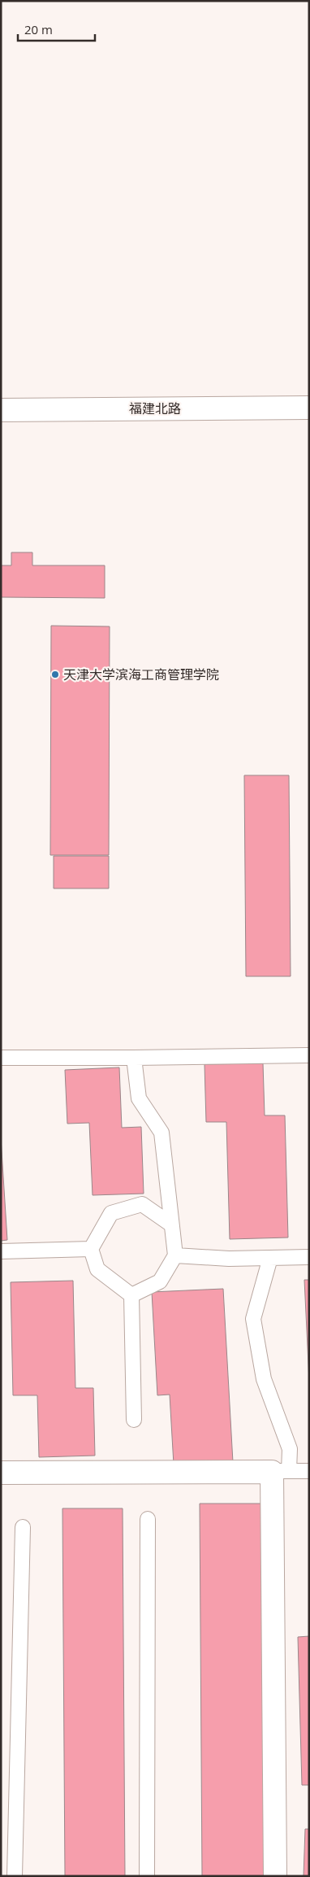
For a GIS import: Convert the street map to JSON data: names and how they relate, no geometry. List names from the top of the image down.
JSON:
{
  "streets": {
    "street": ["福建北路"]
  },
  "places": ["天津大学滨海工商管理学院"],
  "scale_bar": "20 m"
}
